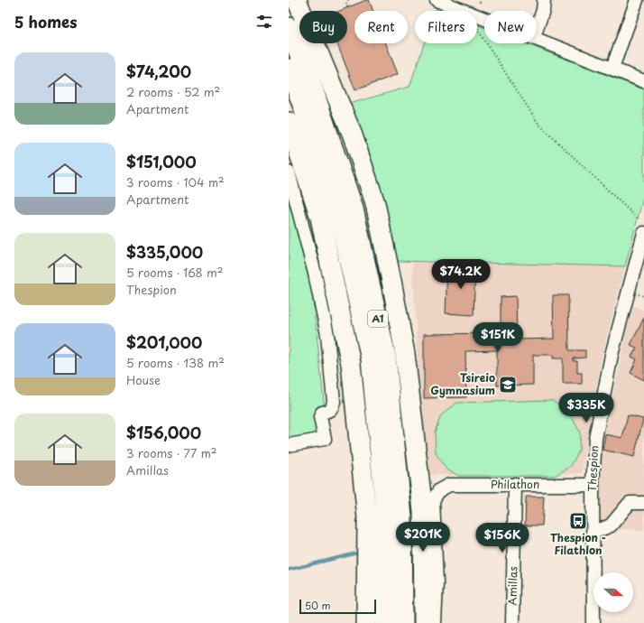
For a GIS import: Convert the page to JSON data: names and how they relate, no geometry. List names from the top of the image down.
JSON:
{
  "streets": {
    "highway": ["A1"],
    "street": ["Thespion", "Philathon", "Amillas"]
  },
  "crossings": [
    ["Thespion", "Philathon"],
    ["Philathon", "Amillas"]
  ],
  "places": {
    "school or university": ["Tsireio Gymnasium"],
    "bus stop": ["Thespion - Filathlon"]
  },
  "scale_bar": "50 m",
  "north": "right",
  "page": {
    "heading": "5 homes",
    "chip": [
      "Buy",
      "Rent",
      "Filters",
      "New"
    ],
    "list": [
      {
        "name": "$74,200",
        "note": "2 rooms · 52 m² · Apartment"
      },
      {
        "name": "$151,000",
        "note": "3 rooms · 104 m² · Apartment"
      },
      {
        "name": "$335,000",
        "note": "5 rooms · 168 m² · Thespion"
      },
      {
        "name": "$201,000",
        "note": "5 rooms · 138 m² · House"
      },
      {
        "name": "$156,000",
        "note": "3 rooms · 77 m² · Amillas"
      }
    ],
    "price": [
      "$74.2K",
      "$151K",
      "$335K",
      "$201K",
      "$156K"
    ],
    "scale": "50 m"
  }
}
